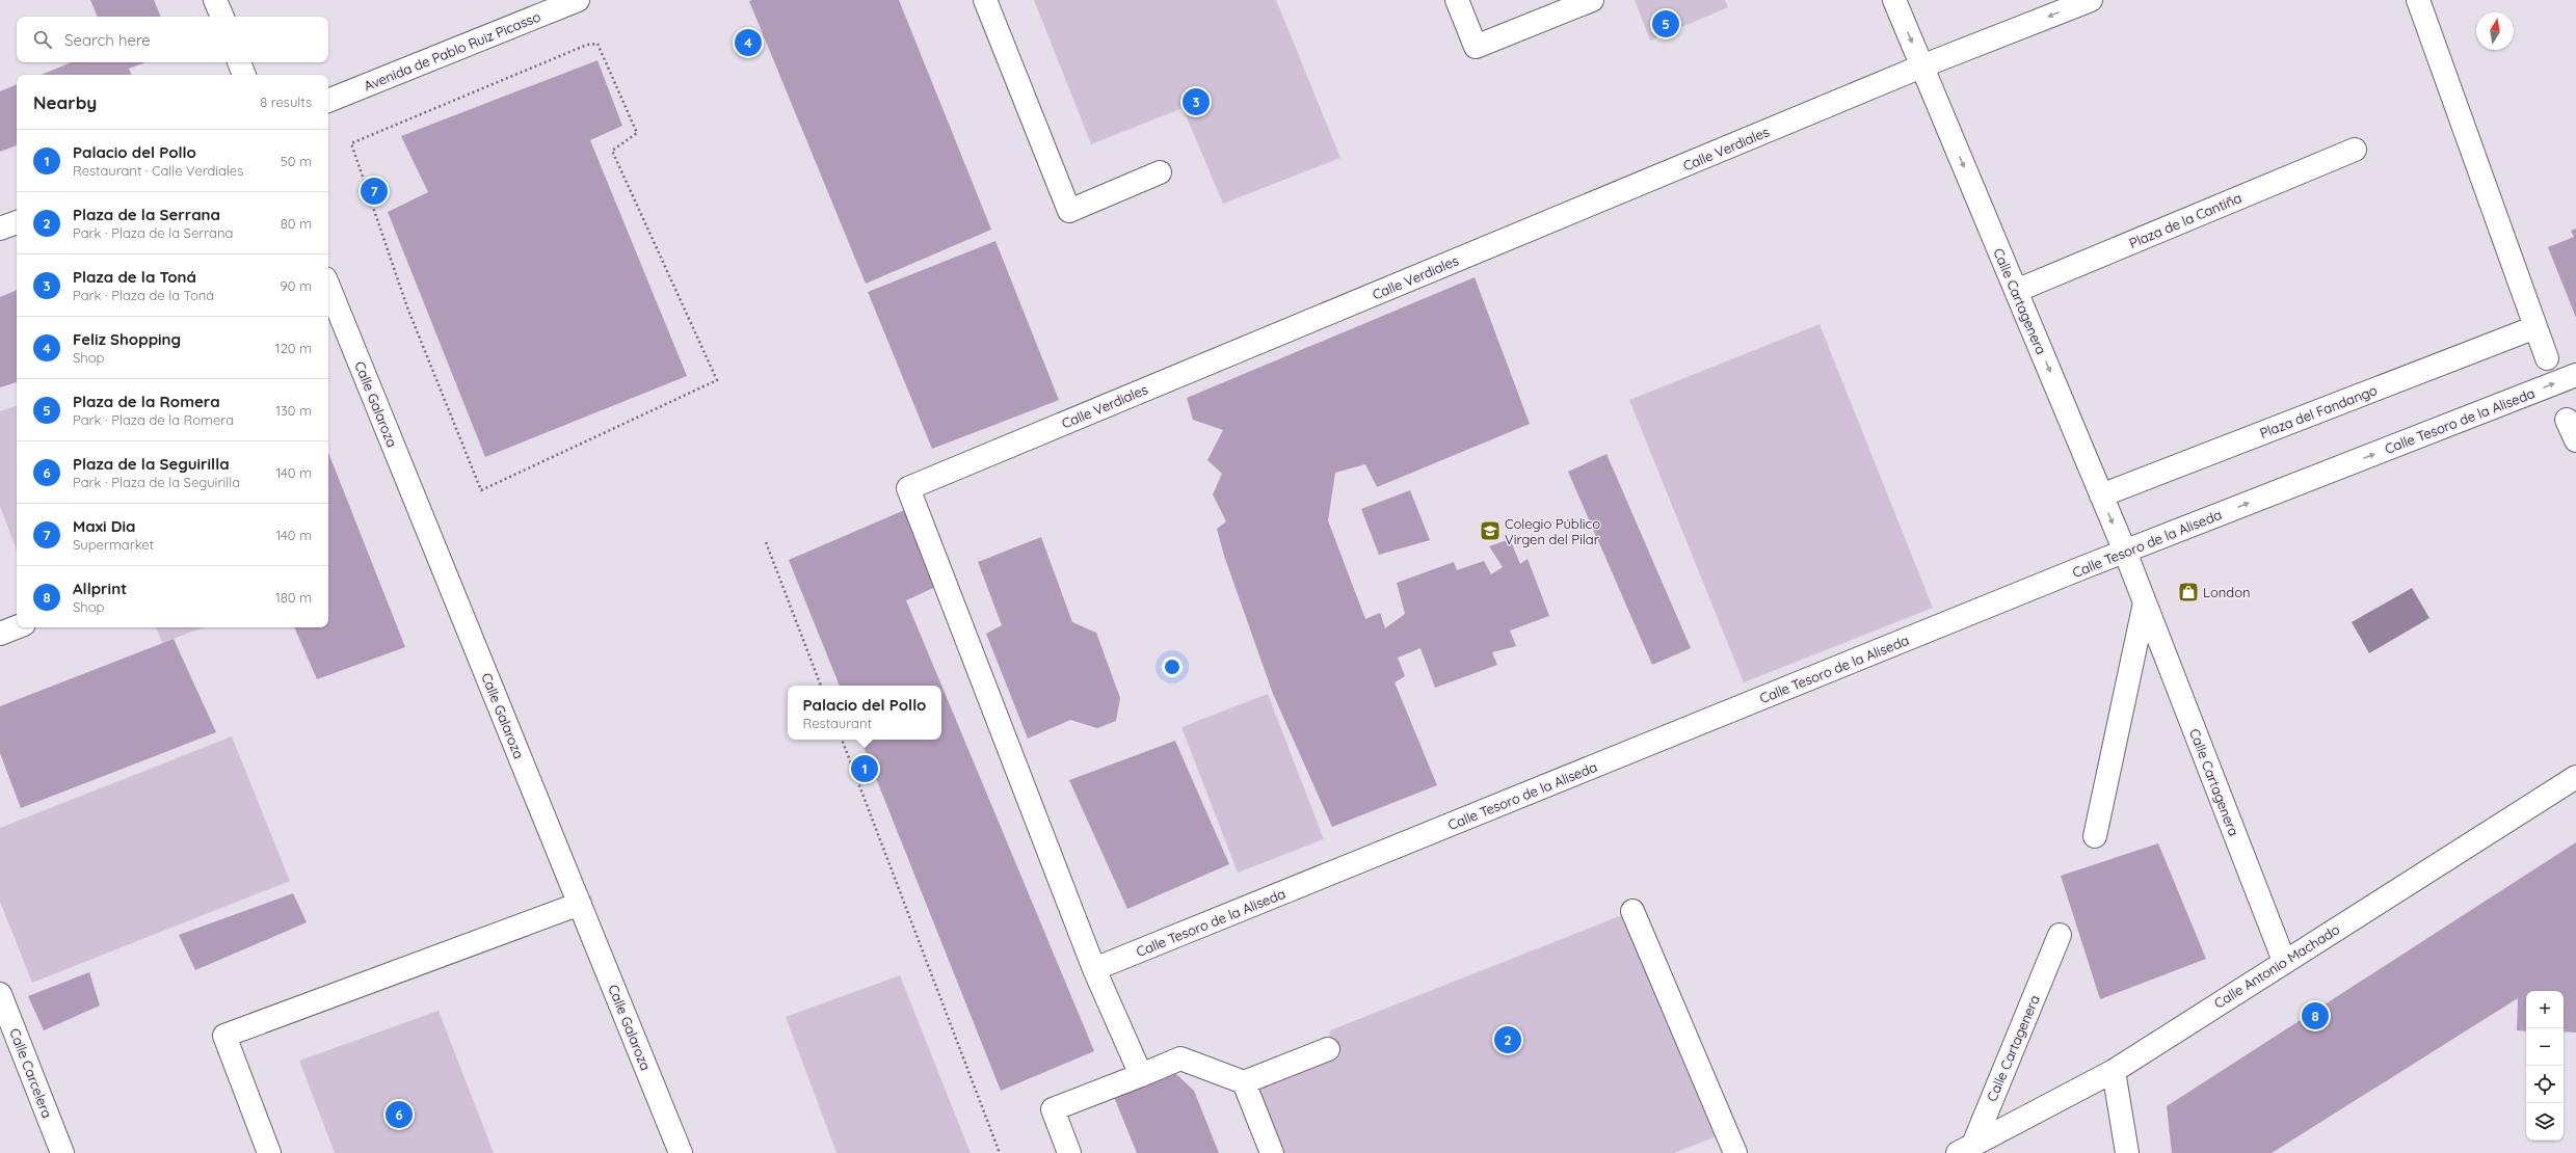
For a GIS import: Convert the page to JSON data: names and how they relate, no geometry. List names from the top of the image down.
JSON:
{
  "streets": {
    "street": [
      "Avenida de Pablo Ruiz Picasso",
      "Calle Verdiales",
      "Plaza de la Cantiña",
      "Calle Cartagenera",
      "Calle Galaroza",
      "Plaza del Fandango",
      "Calle Tesoro de la Aliseda",
      "Calle Antonio Machado",
      "Calle Carcelera"
    ]
  },
  "crossings": [
    ["Calle Verdiales", "Calle Cartagenera"],
    ["Calle Verdiales", "Calle Tesoro de la Aliseda"],
    ["Plaza de la Cantiña", "Calle Cartagenera"],
    ["Calle Cartagenera", "Plaza del Fandango"],
    ["Calle Cartagenera", "Calle Tesoro de la Aliseda"],
    ["Calle Cartagenera", "Calle Antonio Machado"]
  ],
  "one_way": ["Calle Cartagenera"],
  "places": {
    "school or university": ["Colegio Público Virgen del Pilar"],
    "shop": ["London"]
  },
  "north": "top",
  "page": {
    "pins": [
      "5",
      "4",
      "3",
      "7",
      "1",
      "8",
      "2",
      "6"
    ],
    "search": "Search here",
    "heading": ["Nearby", "8 results"],
    "list": [
      {
        "mark": "1",
        "name": "Palacio del Pollo",
        "note": "Restaurant · Calle Verdiales",
        "value": "50 m"
      },
      {
        "mark": "2",
        "name": "Plaza de la Serrana",
        "note": "Park · Plaza de la Serrana",
        "value": "80 m"
      },
      {
        "mark": "3",
        "name": "Plaza de la Toná",
        "note": "Park · Plaza de la Toná",
        "value": "90 m"
      },
      {
        "mark": "4",
        "name": "Feliz Shopping",
        "note": "Shop",
        "value": "120 m"
      },
      {
        "mark": "5",
        "name": "Plaza de la Romera",
        "note": "Park · Plaza de la Romera",
        "value": "130 m"
      },
      {
        "mark": "6",
        "name": "Plaza de la Seguirilla",
        "note": "Park · Plaza de la Seguirilla",
        "value": "140 m"
      },
      {
        "mark": "7",
        "name": "Maxi Dia",
        "note": "Supermarket",
        "value": "140 m"
      },
      {
        "mark": "8",
        "name": "Allprint",
        "note": "Shop",
        "value": "180 m"
      }
    ],
    "popup": ["Palacio del Pollo", "Restaurant"],
    "map_buttons": ["+", "−"]
  }
}
